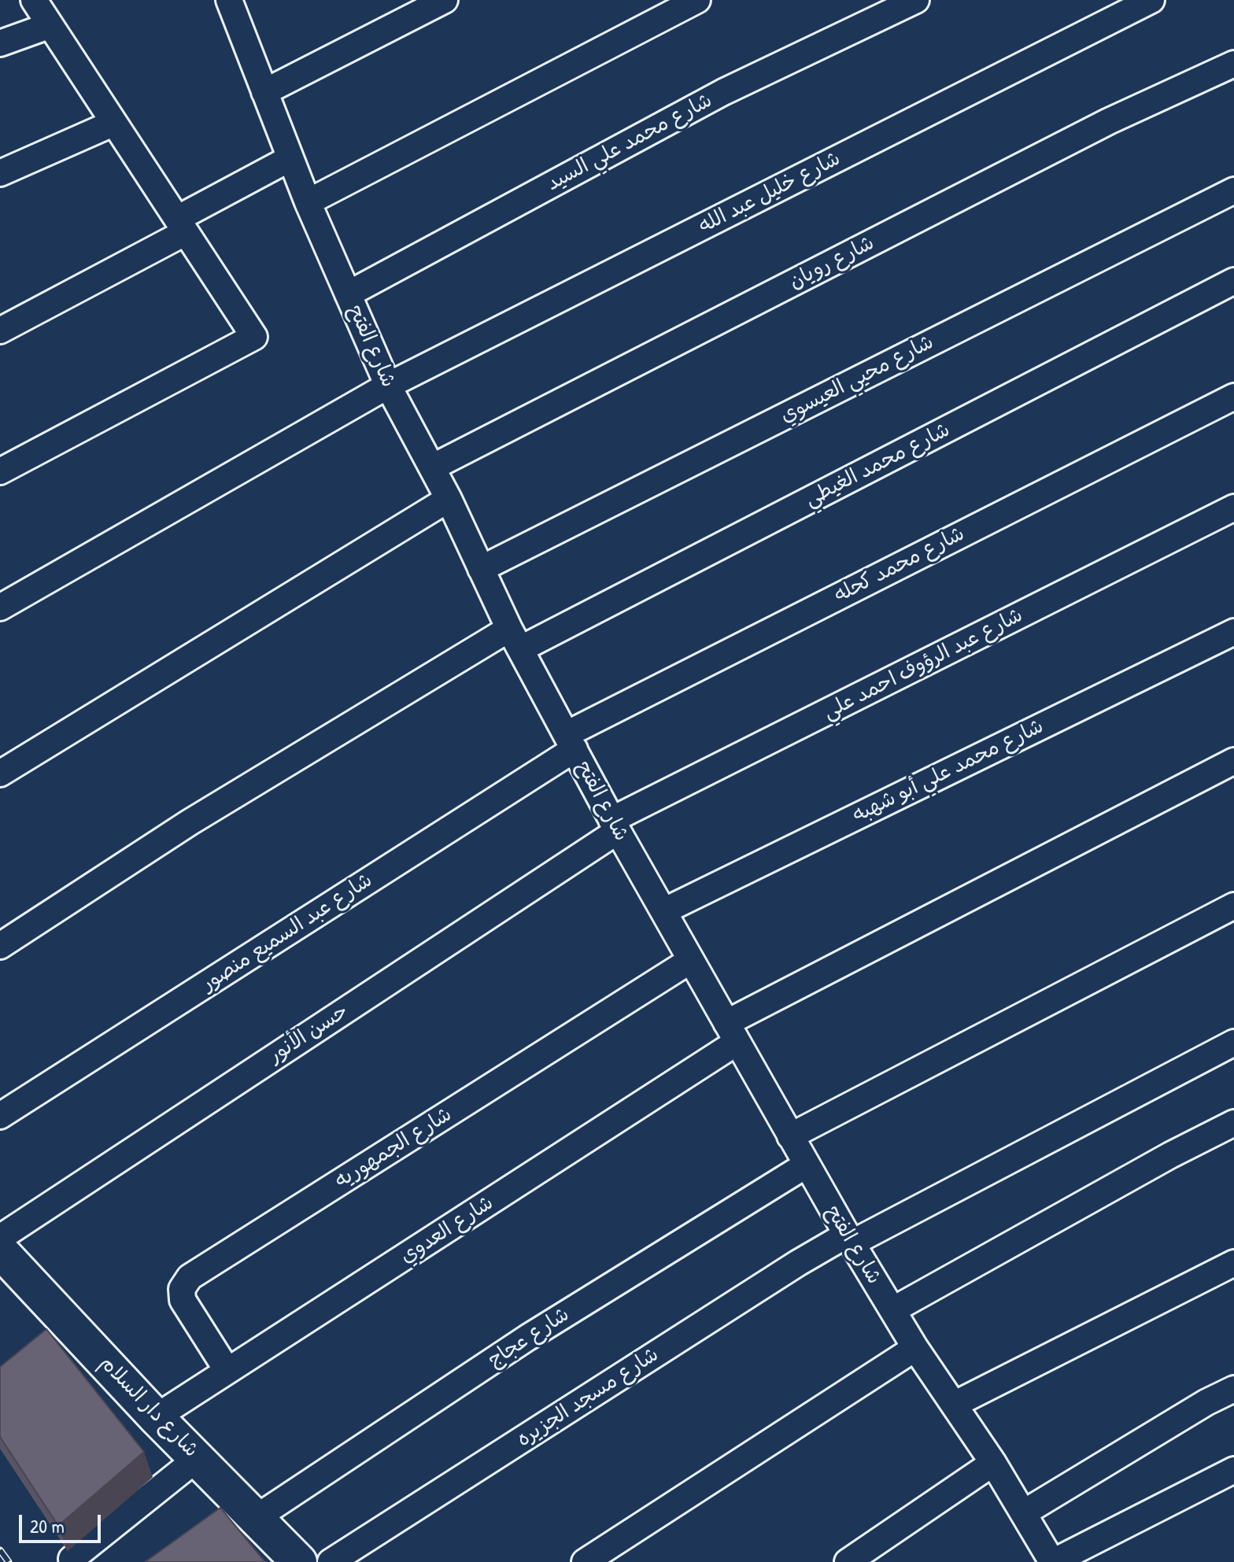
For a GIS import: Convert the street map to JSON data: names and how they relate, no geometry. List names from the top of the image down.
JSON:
{
  "streets": {
    "main road": ["شارع دار السلام"],
    "street": [
      "شارع محمد علي السيد",
      "شارع خليل عبد الله",
      "شارع رويان",
      "شارع الفتح",
      "شارع محيي العيسوي",
      "شارع محمد الغيطي",
      "شارع محمد كحله",
      "شارع عبد الرؤوف احمد علي",
      "شارع محمد علي أبو شهبه",
      "شارع عبد السميع منصور",
      "حسن الأنور",
      "شارع الجمهوريه",
      "شارع العدوي",
      "شارع عجاج",
      "شارع مسجد الجزيره"
    ]
  },
  "crossings": [
    ["شارع محمد علي السيد", "شارع الفتح"],
    ["شارع خليل عبد الله", "شارع الفتح"],
    ["شارع رويان", "شارع الفتح"],
    ["شارع الفتح", "شارع محيي العيسوي"],
    ["شارع الفتح", "شارع محمد الغيطي"],
    ["شارع الفتح", "شارع محمد كحله"],
    ["شارع الفتح", "شارع عبد الرؤوف احمد علي"],
    ["شارع الفتح", "شارع محمد علي أبو شهبه"],
    ["شارع الفتح", "شارع عبد السميع منصور"],
    ["شارع الفتح", "حسن الأنور"],
    ["شارع الفتح", "شارع الجمهوريه"],
    ["شارع الفتح", "شارع العدوي"],
    ["شارع الفتح", "شارع عجاج"],
    ["شارع الفتح", "شارع مسجد الجزيره"],
    ["شارع محمد كحله", "شارع عبد السميع منصور"],
    ["شارع عبد الرؤوف احمد علي", "حسن الأنور"],
    ["شارع الجمهوريه", "شارع العدوي"],
    ["شارع العدوي", "شارع دار السلام"],
    ["شارع عجاج", "شارع دار السلام"]
  ],
  "scale_bar": "20 m"
}
